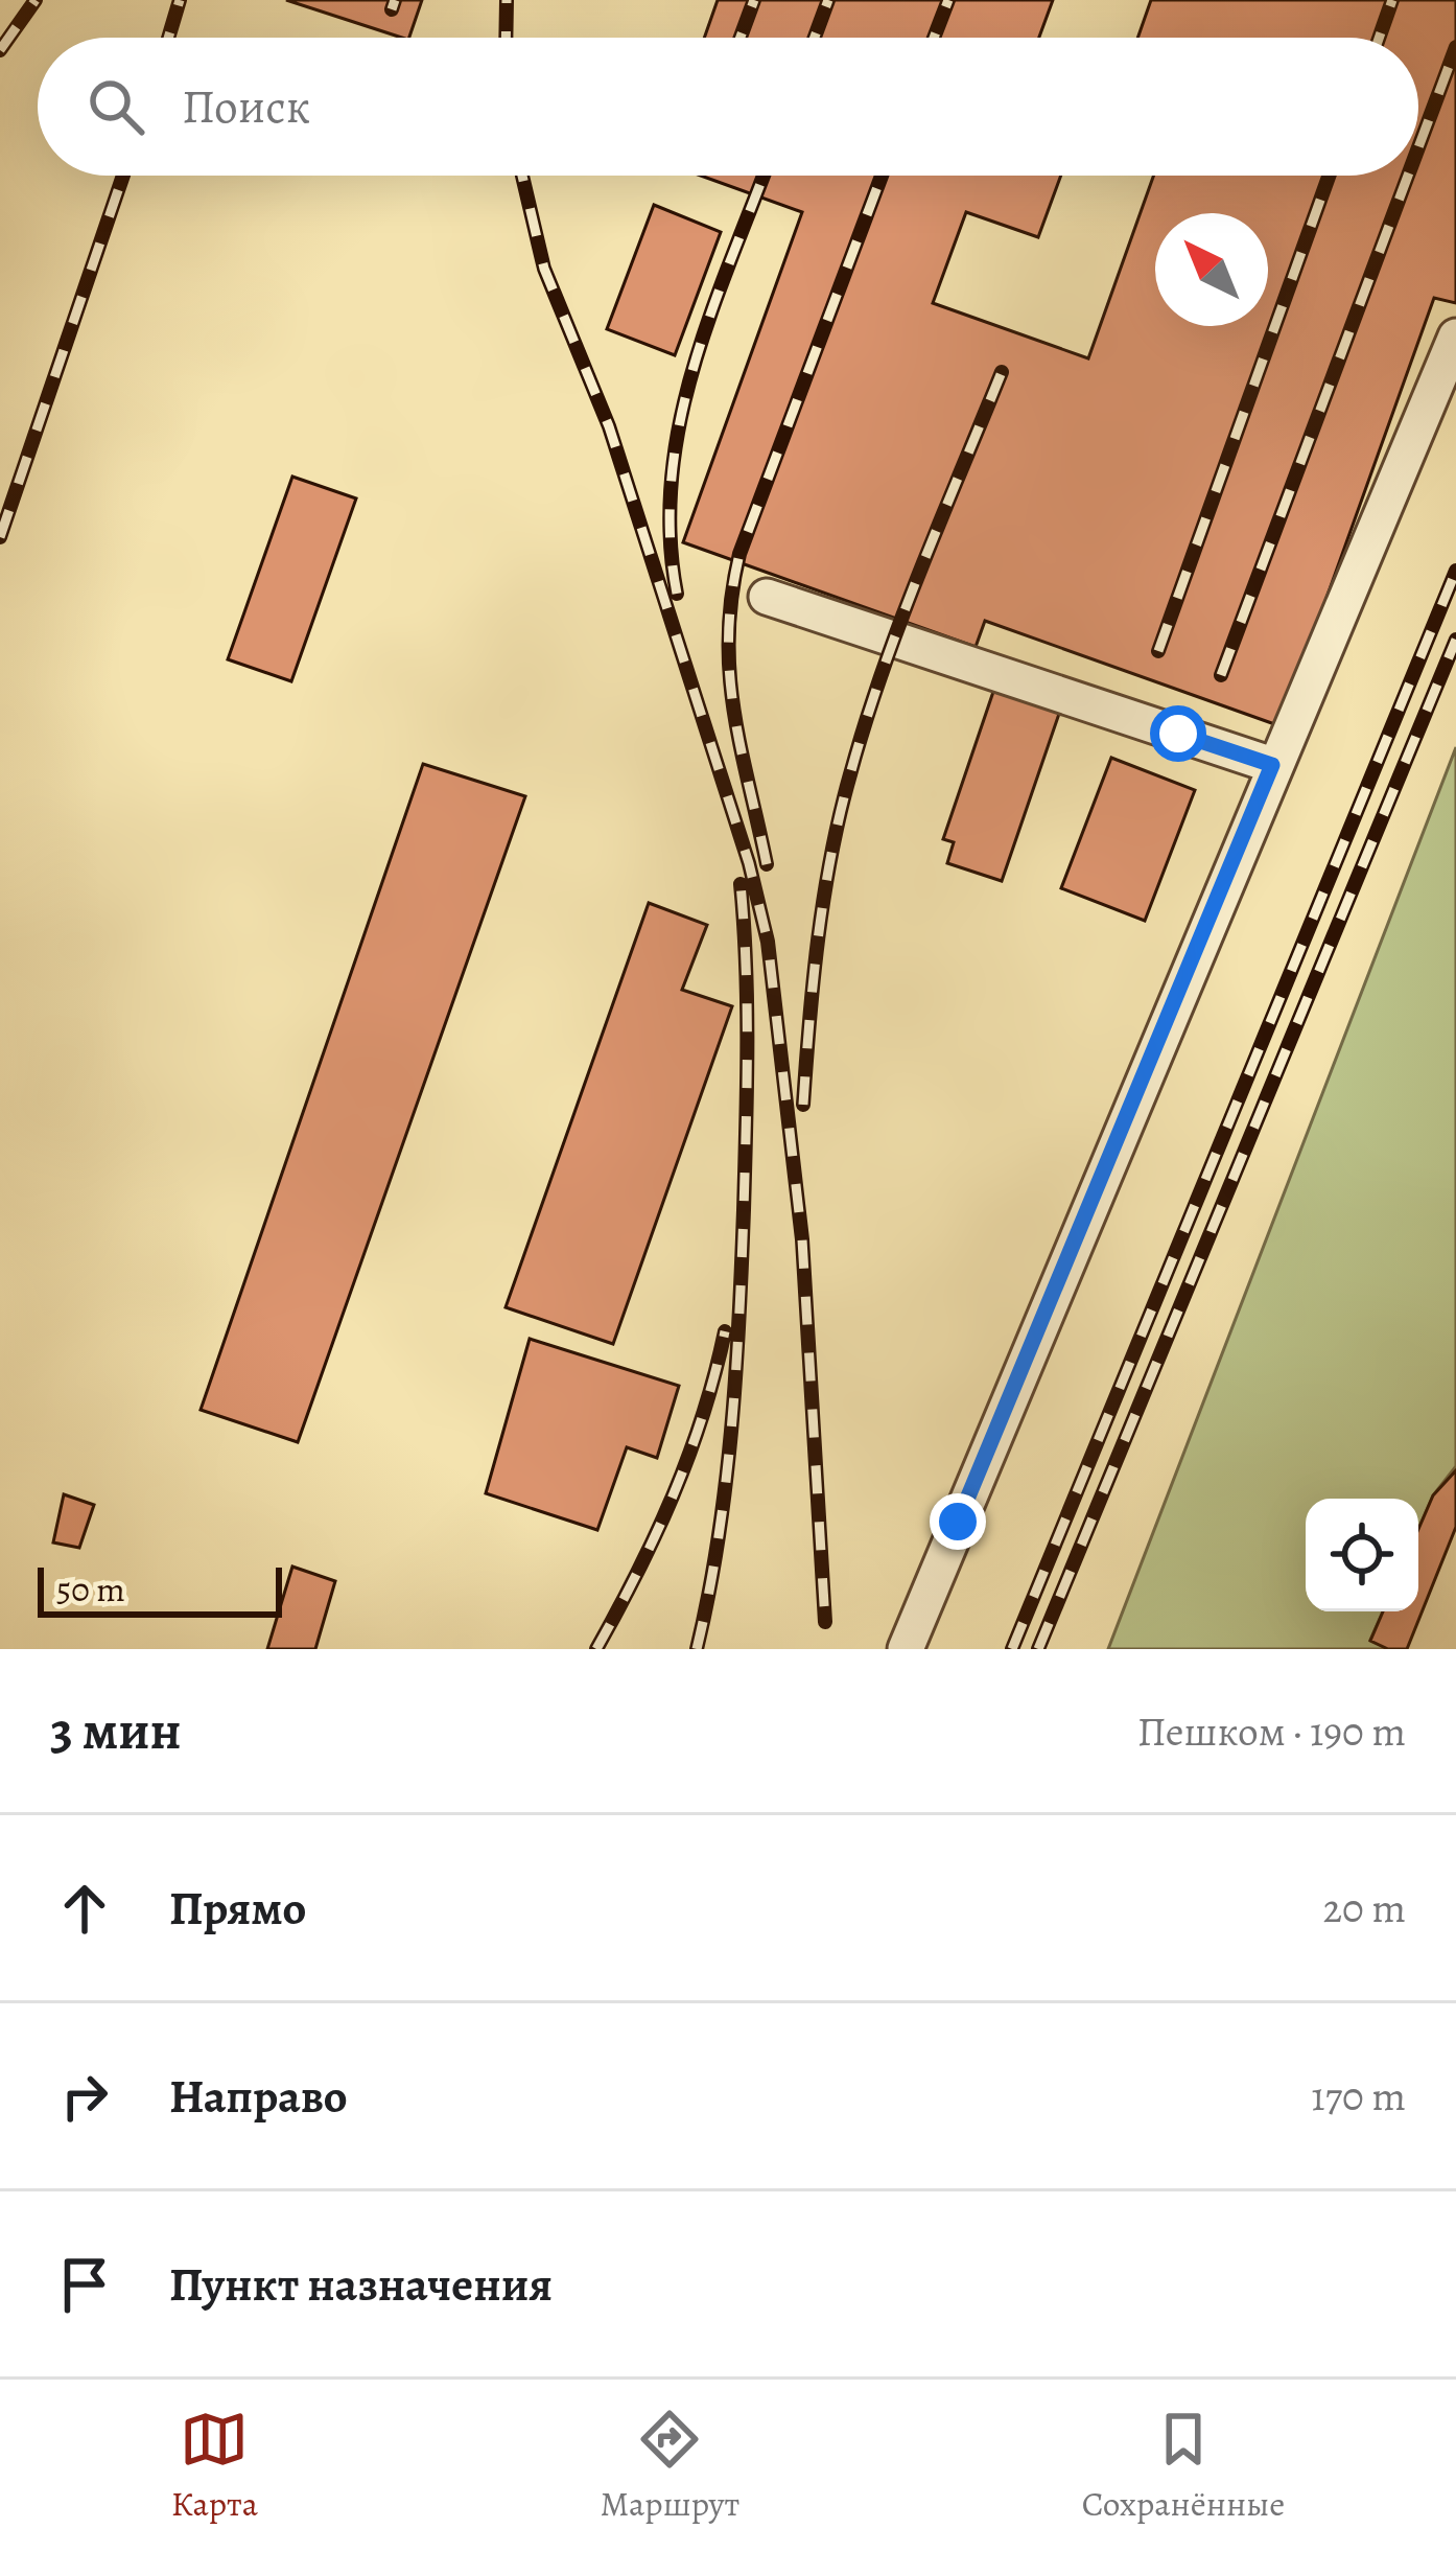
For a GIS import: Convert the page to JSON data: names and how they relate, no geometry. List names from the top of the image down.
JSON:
{
  "scale_bar": "50 m",
  "north": "top left",
  "page": {
    "search": "Поиск",
    "scale": "50 m",
    "heading": ["3 мин", "Пешком · 190 m"],
    "list": [
      ["Прямо", "20 m"],
      ["Направо", "170 m"],
      "Пункт назначения"
    ],
    "nav": ["Карта", "Маршрут", "Сохранённые"]
  }
}
